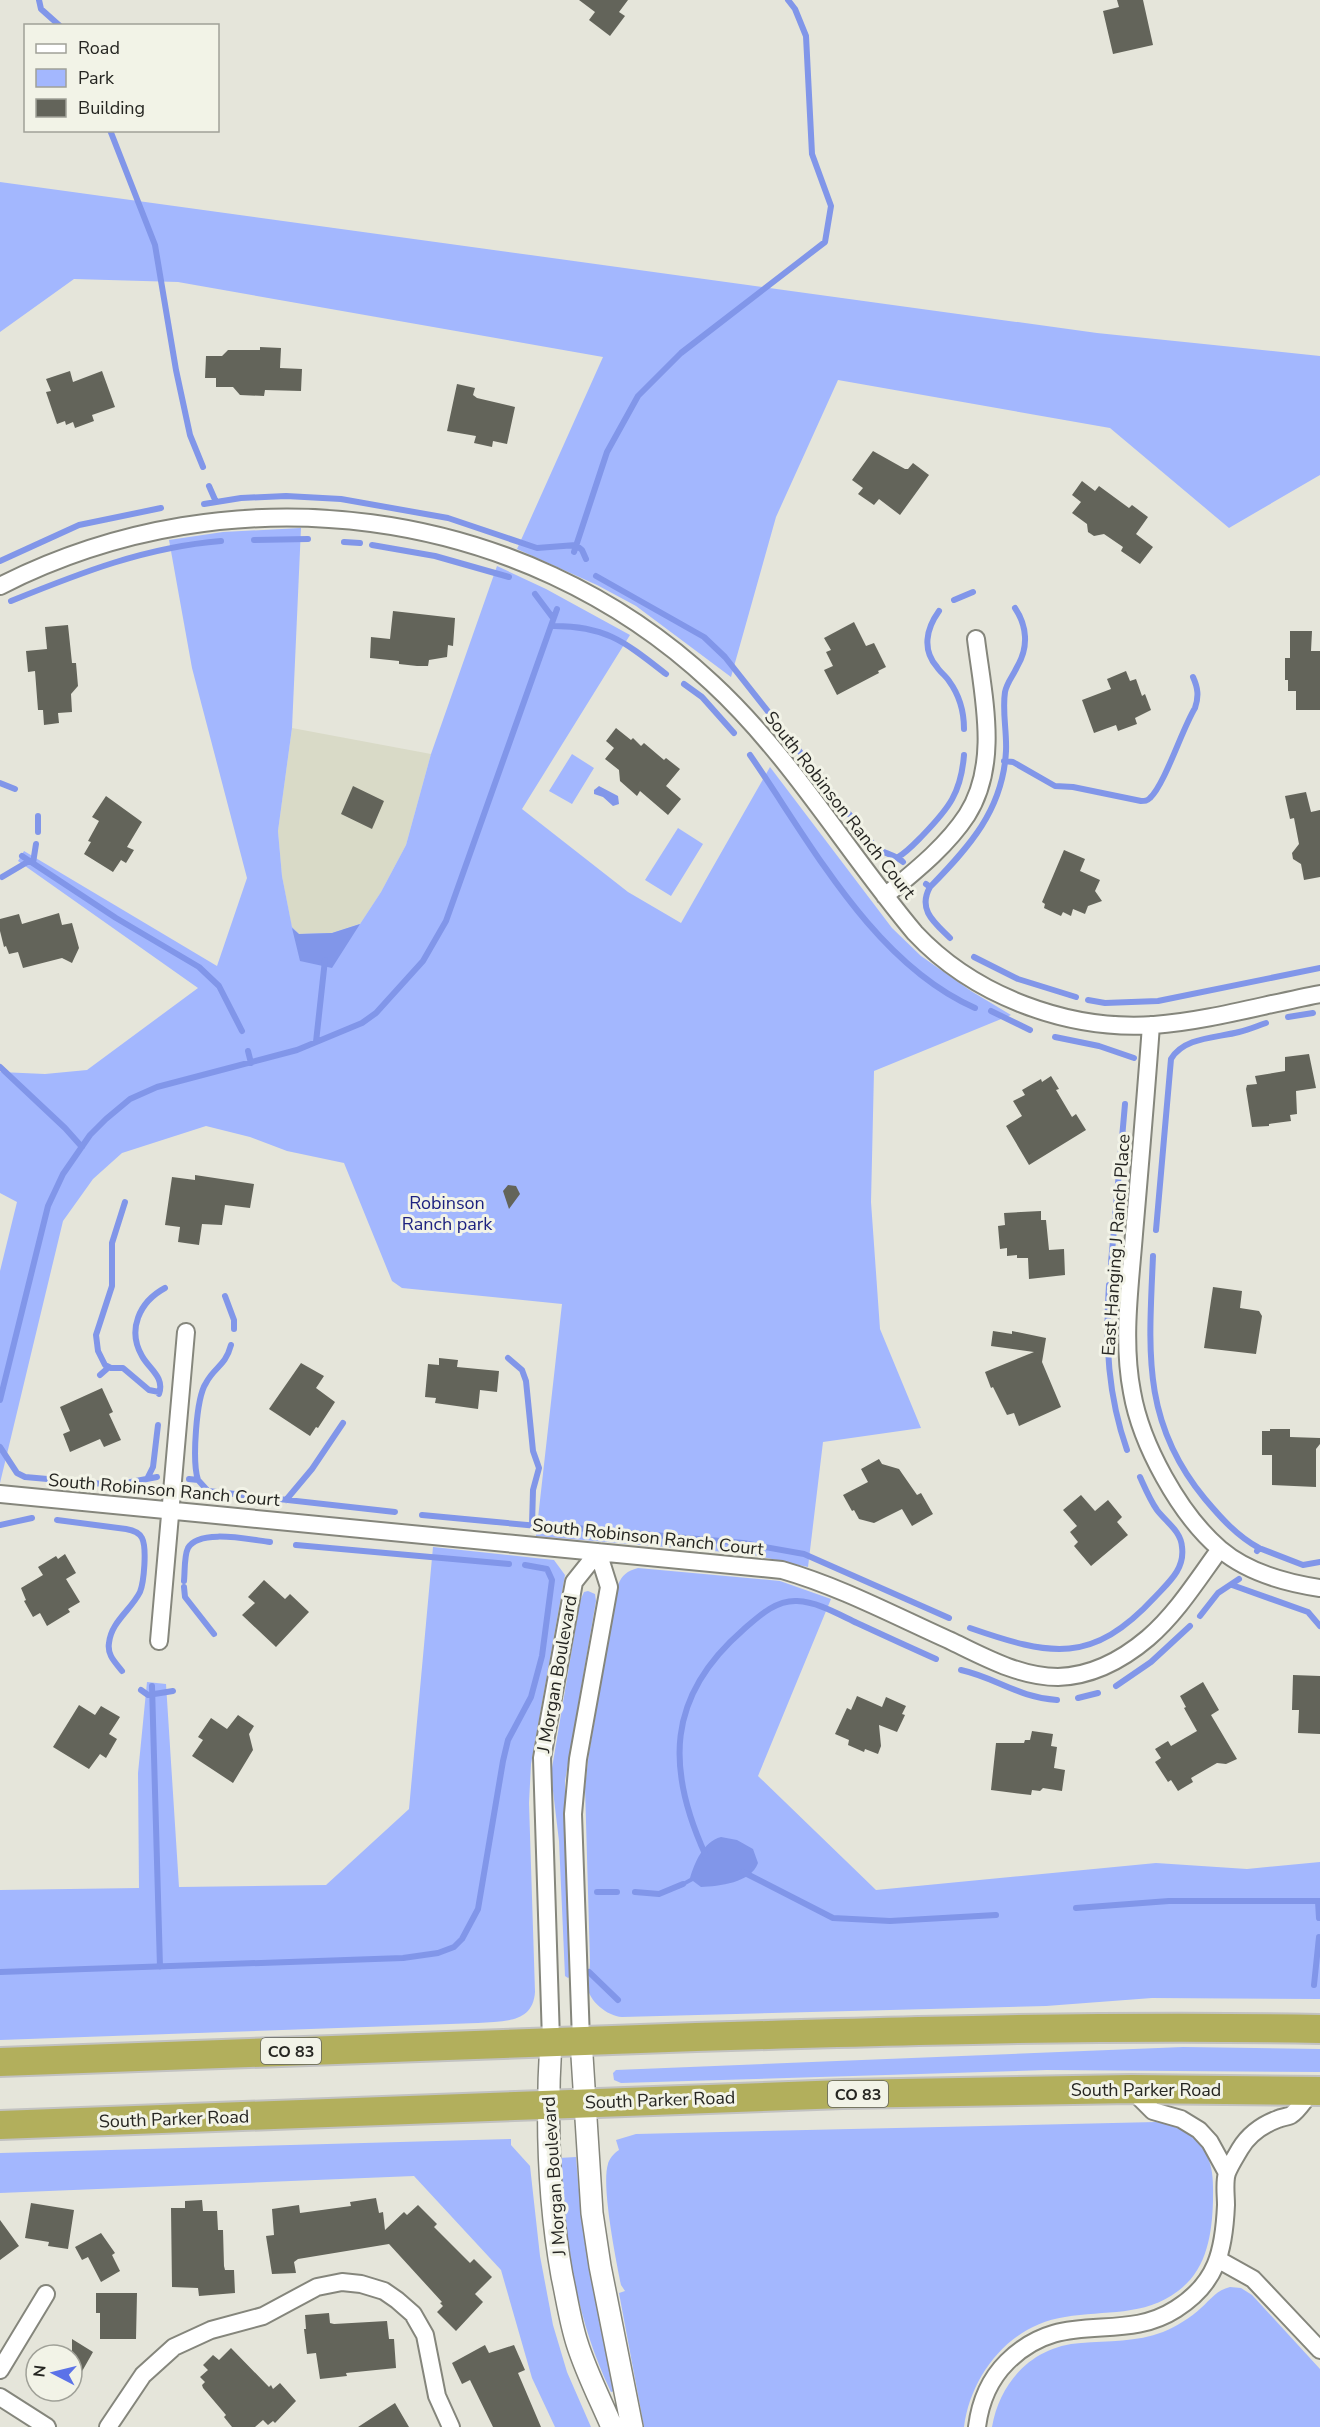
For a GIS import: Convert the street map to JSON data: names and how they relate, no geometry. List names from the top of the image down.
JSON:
{
  "streets": {
    "highway": ["CO 83", "South Parker Road"],
    "street": ["South Robinson Ranch Court", "East Hanging J Ranch Place", "J Morgan Boulevard"]
  },
  "crossings": [
    ["South Robinson Ranch Court", "East Hanging J Ranch Place"],
    ["South Robinson Ranch Court", "J Morgan Boulevard"],
    ["J Morgan Boulevard", "CO 83"],
    ["J Morgan Boulevard", "South Parker Road"]
  ],
  "parks": ["Robinson Ranch park"],
  "legend": ["Road", "Park", "Building"],
  "north": "left"
}
